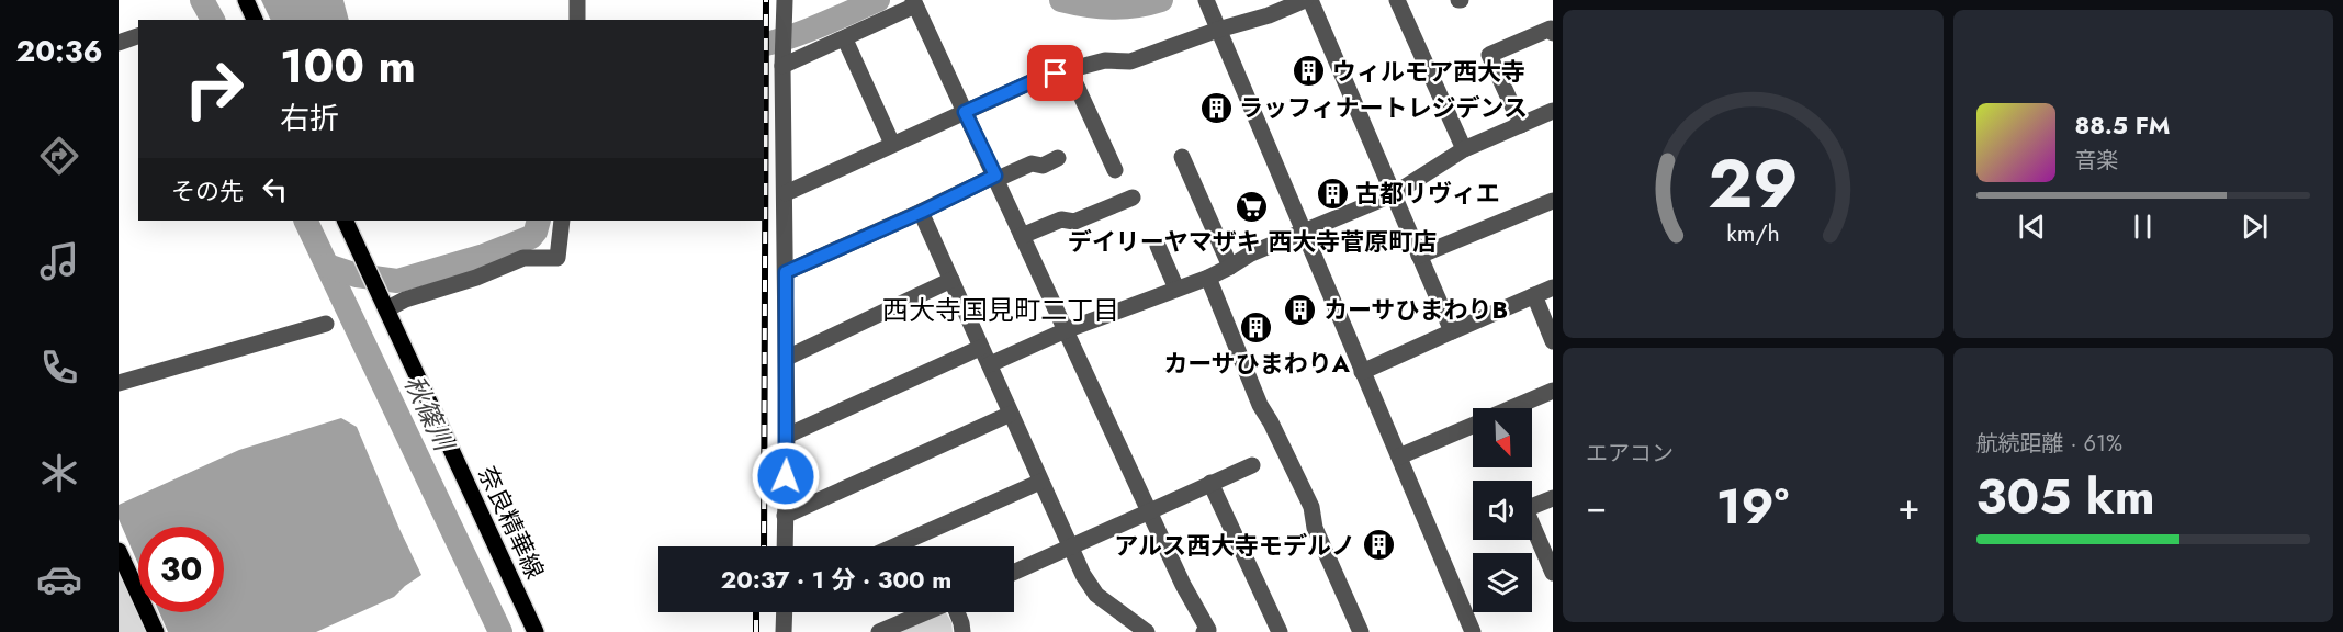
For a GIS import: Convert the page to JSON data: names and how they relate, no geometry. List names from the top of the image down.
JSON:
{
  "streets": {
    "main road": ["奈良精華線"]
  },
  "districts": ["西大寺国見町二丁目"],
  "water": ["秋篠川"],
  "places": {
    "building": [
      "ウィルモア西大寺",
      "ラッフィナートレジデンス",
      "古都リヴィエ",
      "カーサひまわりB",
      "カーサひまわりA",
      "アルス西大寺モデルノ"
    ],
    "supermarket": ["デイリーヤマザキ 西大寺菅原町店"]
  },
  "north": "bottom right",
  "page": {
    "tabs": "20:36",
    "turn": ["100 m", "右折"],
    "song": ["88.5 FM", "音楽"],
    "then": "その先",
    "tile": [
      "エアコン",
      ["航続距離 · 61%", "305 km"]
    ],
    "heat": ["−", "19°", "+"],
    "limit": "30",
    "trip": "20:37 · 1 分 · 300 m",
    "gauge": ["29", "km/h"]
  }
}
